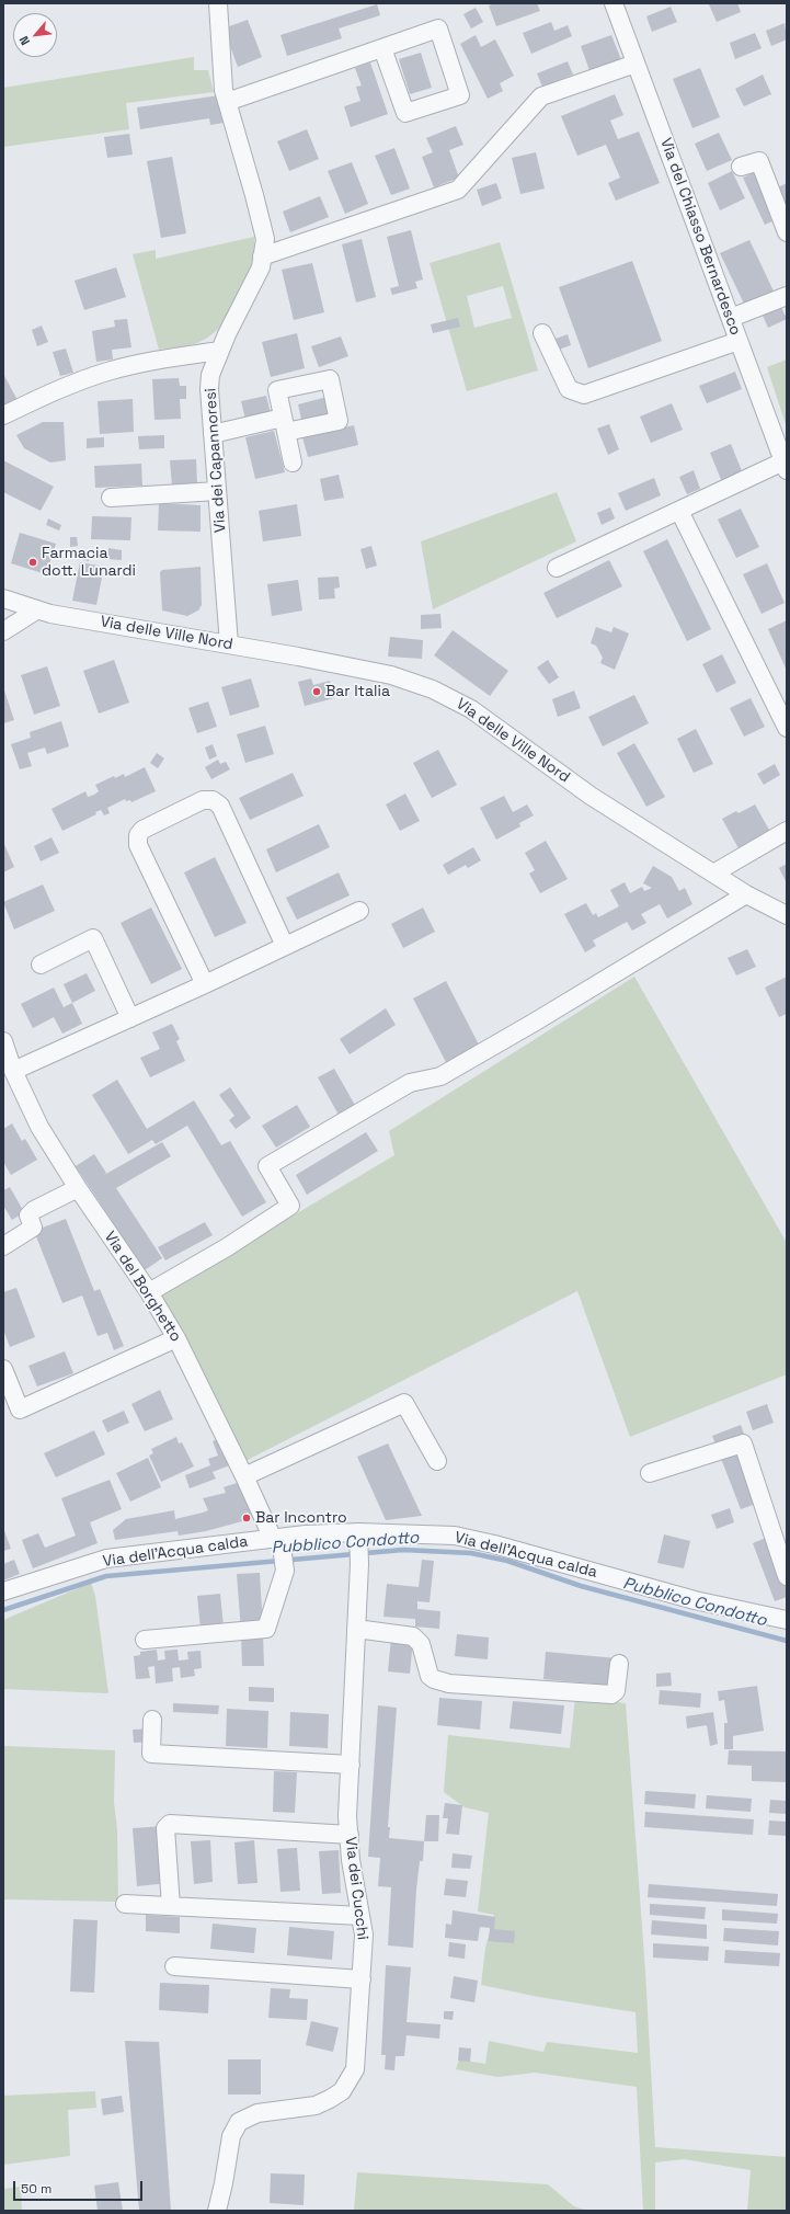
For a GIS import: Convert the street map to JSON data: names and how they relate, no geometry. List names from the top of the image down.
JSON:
{
  "streets": {
    "street": [
      "Via del Chiasso Bernardesco",
      "Via dei Capannoresi",
      "Via delle Ville Nord",
      "Via del Borghetto",
      "Via dell'Acqua calda",
      "Via dei Cucchi"
    ]
  },
  "crossings": [
    ["Via dei Capannoresi", "Via delle Ville Nord"],
    ["Via del Borghetto", "Via dell'Acqua calda"],
    ["Via dell'Acqua calda", "Via dei Cucchi"]
  ],
  "water": ["Pubblico Condotto"],
  "places": ["Farmacia dott. Lunardi", "Bar Italia", "Bar Incontro"],
  "scale_bar": "50 m",
  "north": "bottom left"
}
